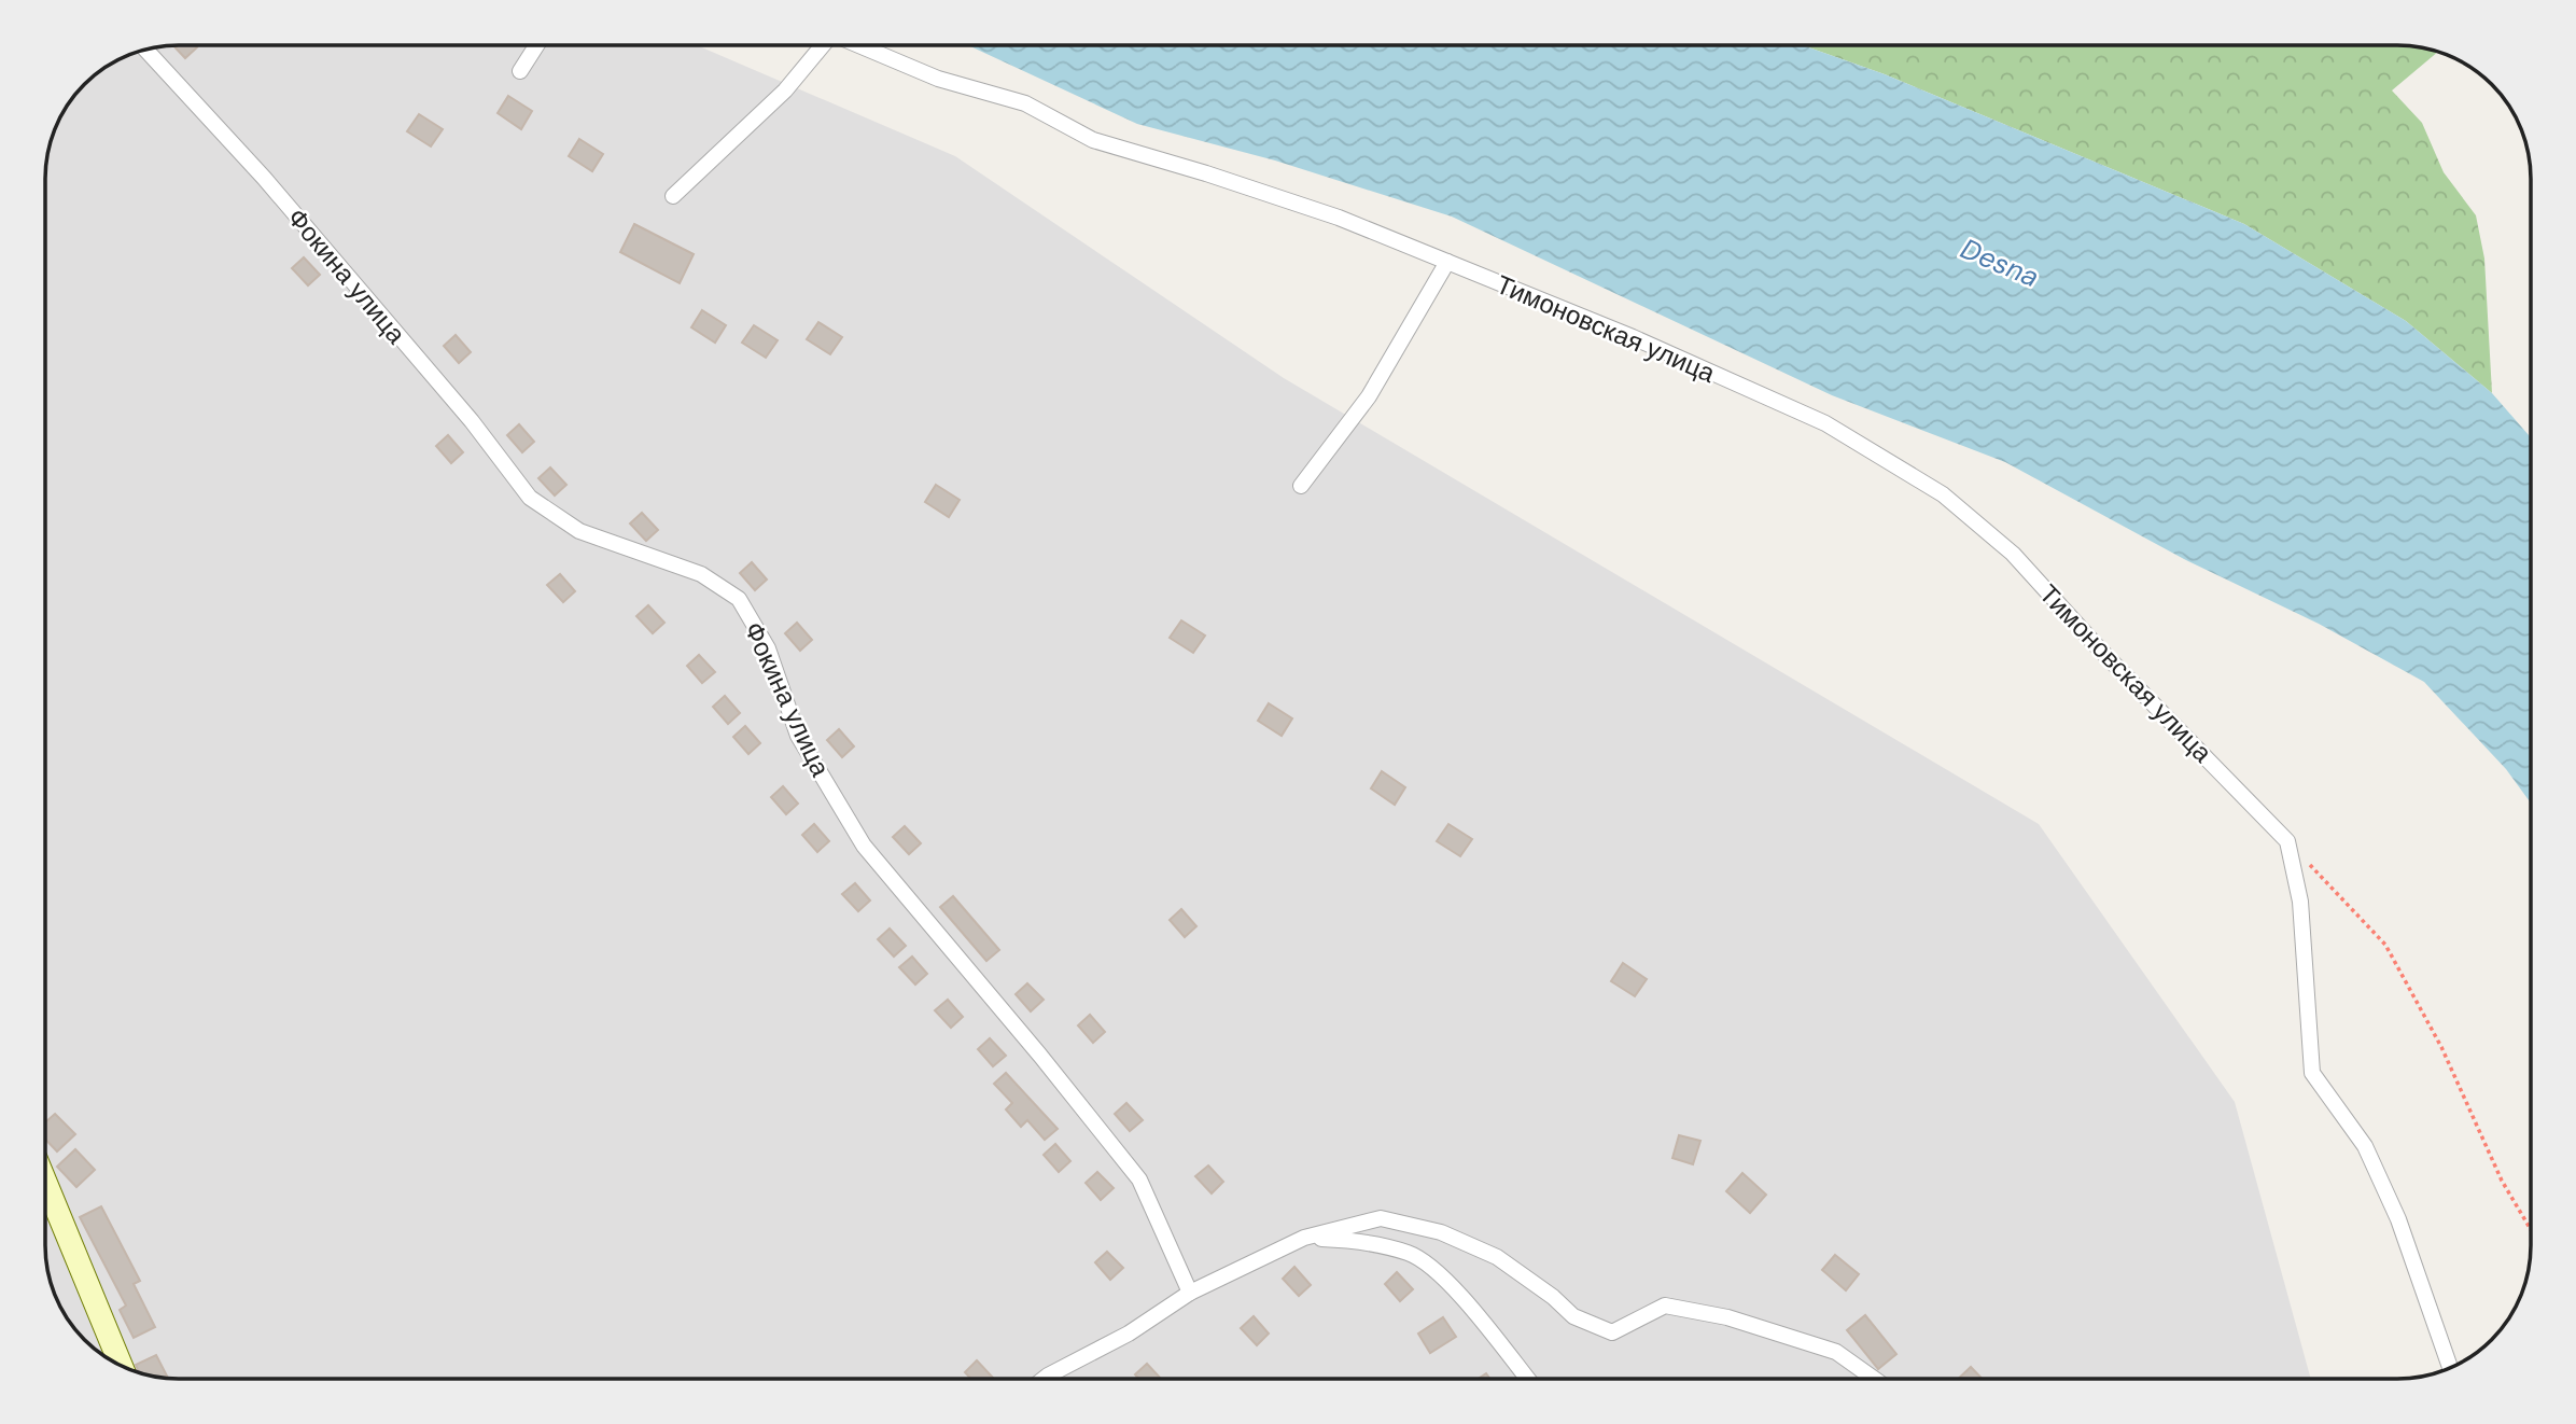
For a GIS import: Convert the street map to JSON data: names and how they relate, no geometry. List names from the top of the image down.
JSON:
{
  "streets": {
    "street": ["Фокина улица", "Тимоновская улица"]
  },
  "water": ["Desna"]
}
